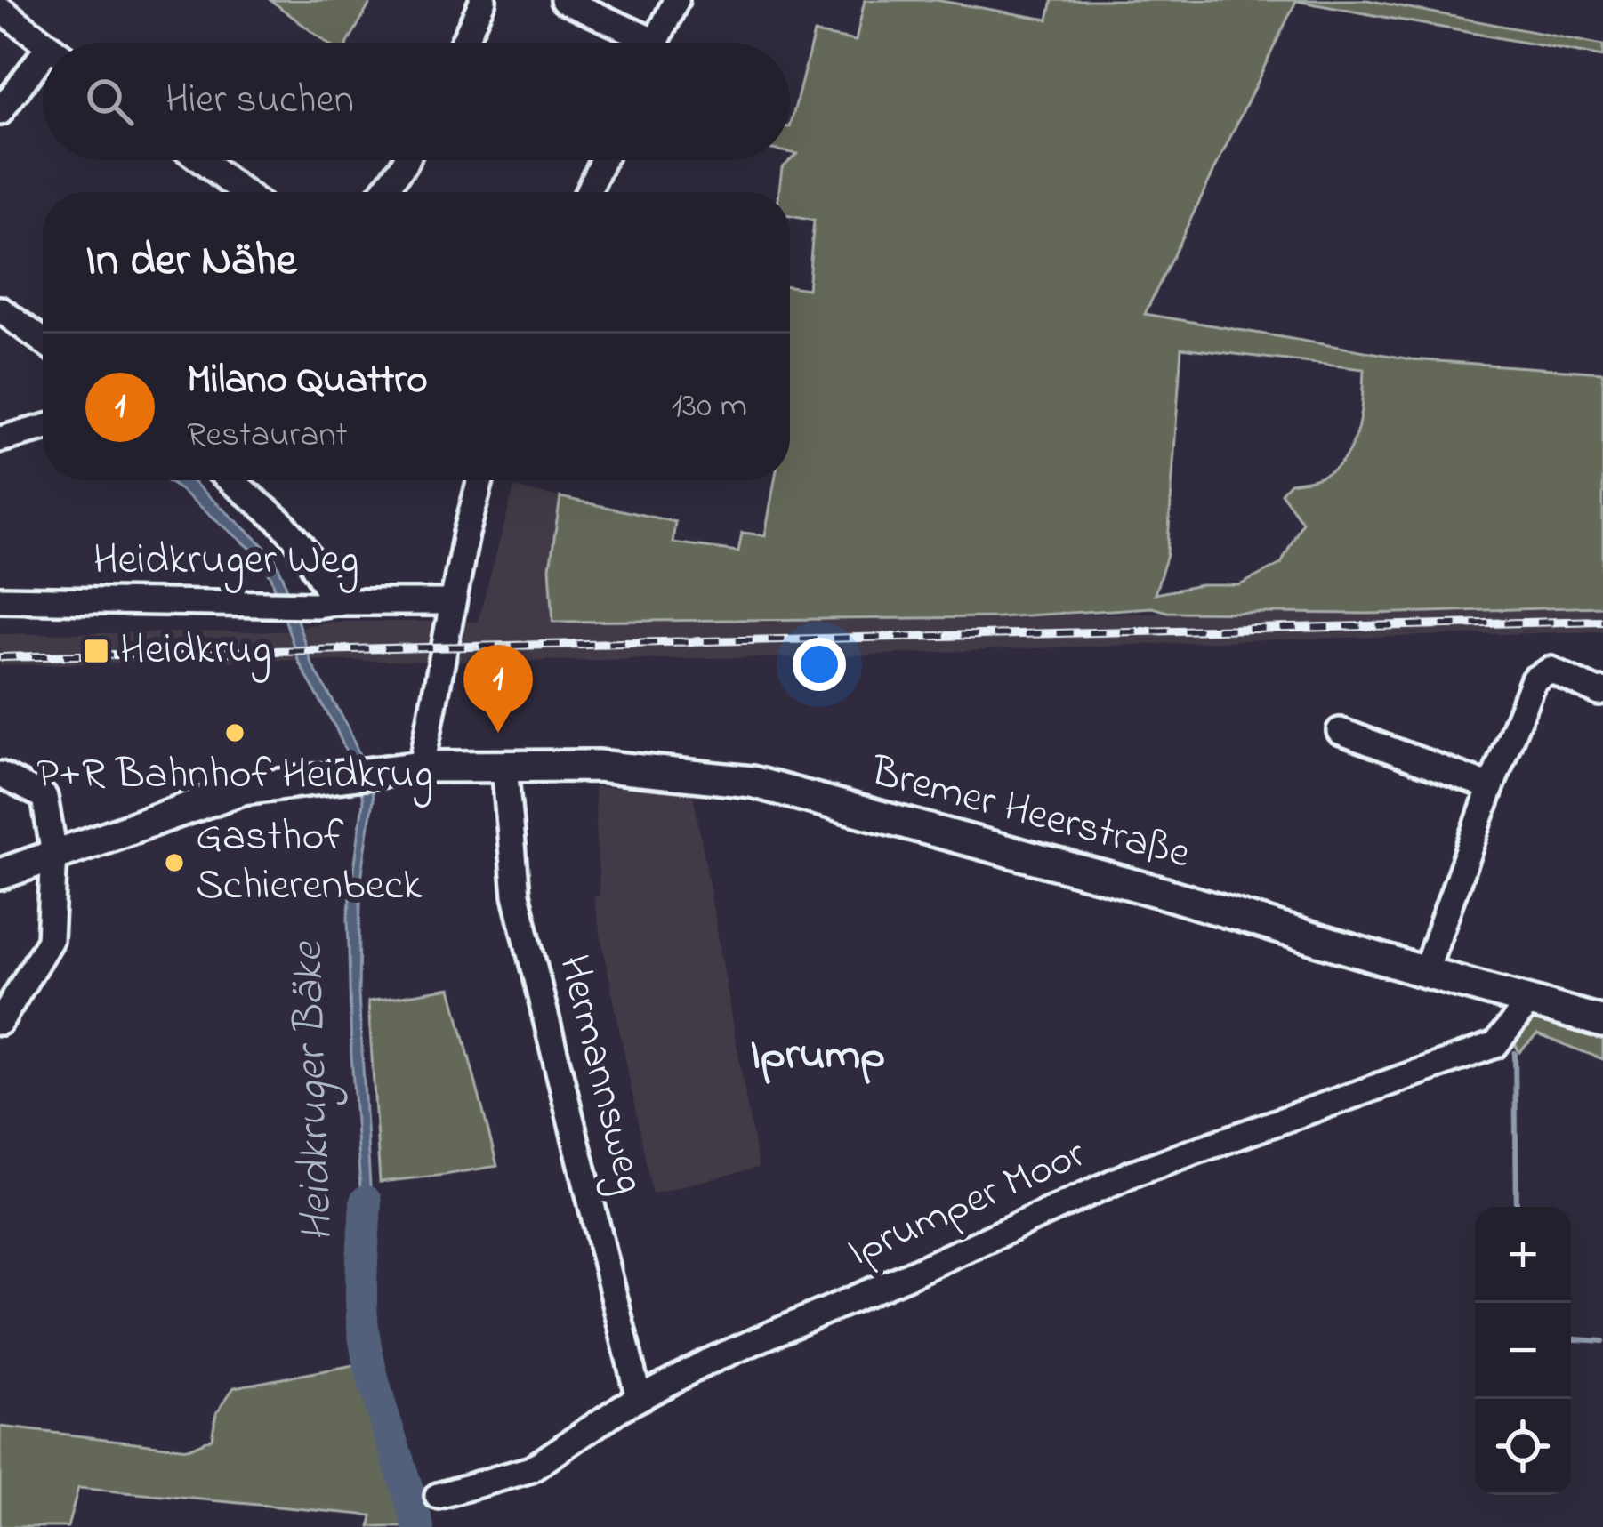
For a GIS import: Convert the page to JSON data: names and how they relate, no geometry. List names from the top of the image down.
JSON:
{
  "streets": {
    "main road": ["Bremer Heerstraße"],
    "street": ["Heidkruger Weg", "Hermannsweg", "Iprumper Moor"]
  },
  "crossings": [
    ["Bremer Heerstraße", "Hermannsweg"],
    ["Bremer Heerstraße", "Iprumper Moor"],
    ["Hermannsweg", "Iprumper Moor"]
  ],
  "districts": ["Iprump"],
  "water": ["Heidkruger Bäke"],
  "places": {
    "transit": ["Heidkrug"],
    "other": ["P+R Bahnhof Heidkrug", "Gasthof Schierenbeck"]
  },
  "page": {
    "search": "Hier suchen",
    "heading": "In der Nähe",
    "list": [
      {
        "mark": "1",
        "name": "Milano Quattro",
        "note": "Restaurant",
        "value": "130 m"
      }
    ],
    "pins": "1",
    "map_buttons": ["+", "−"]
  }
}
